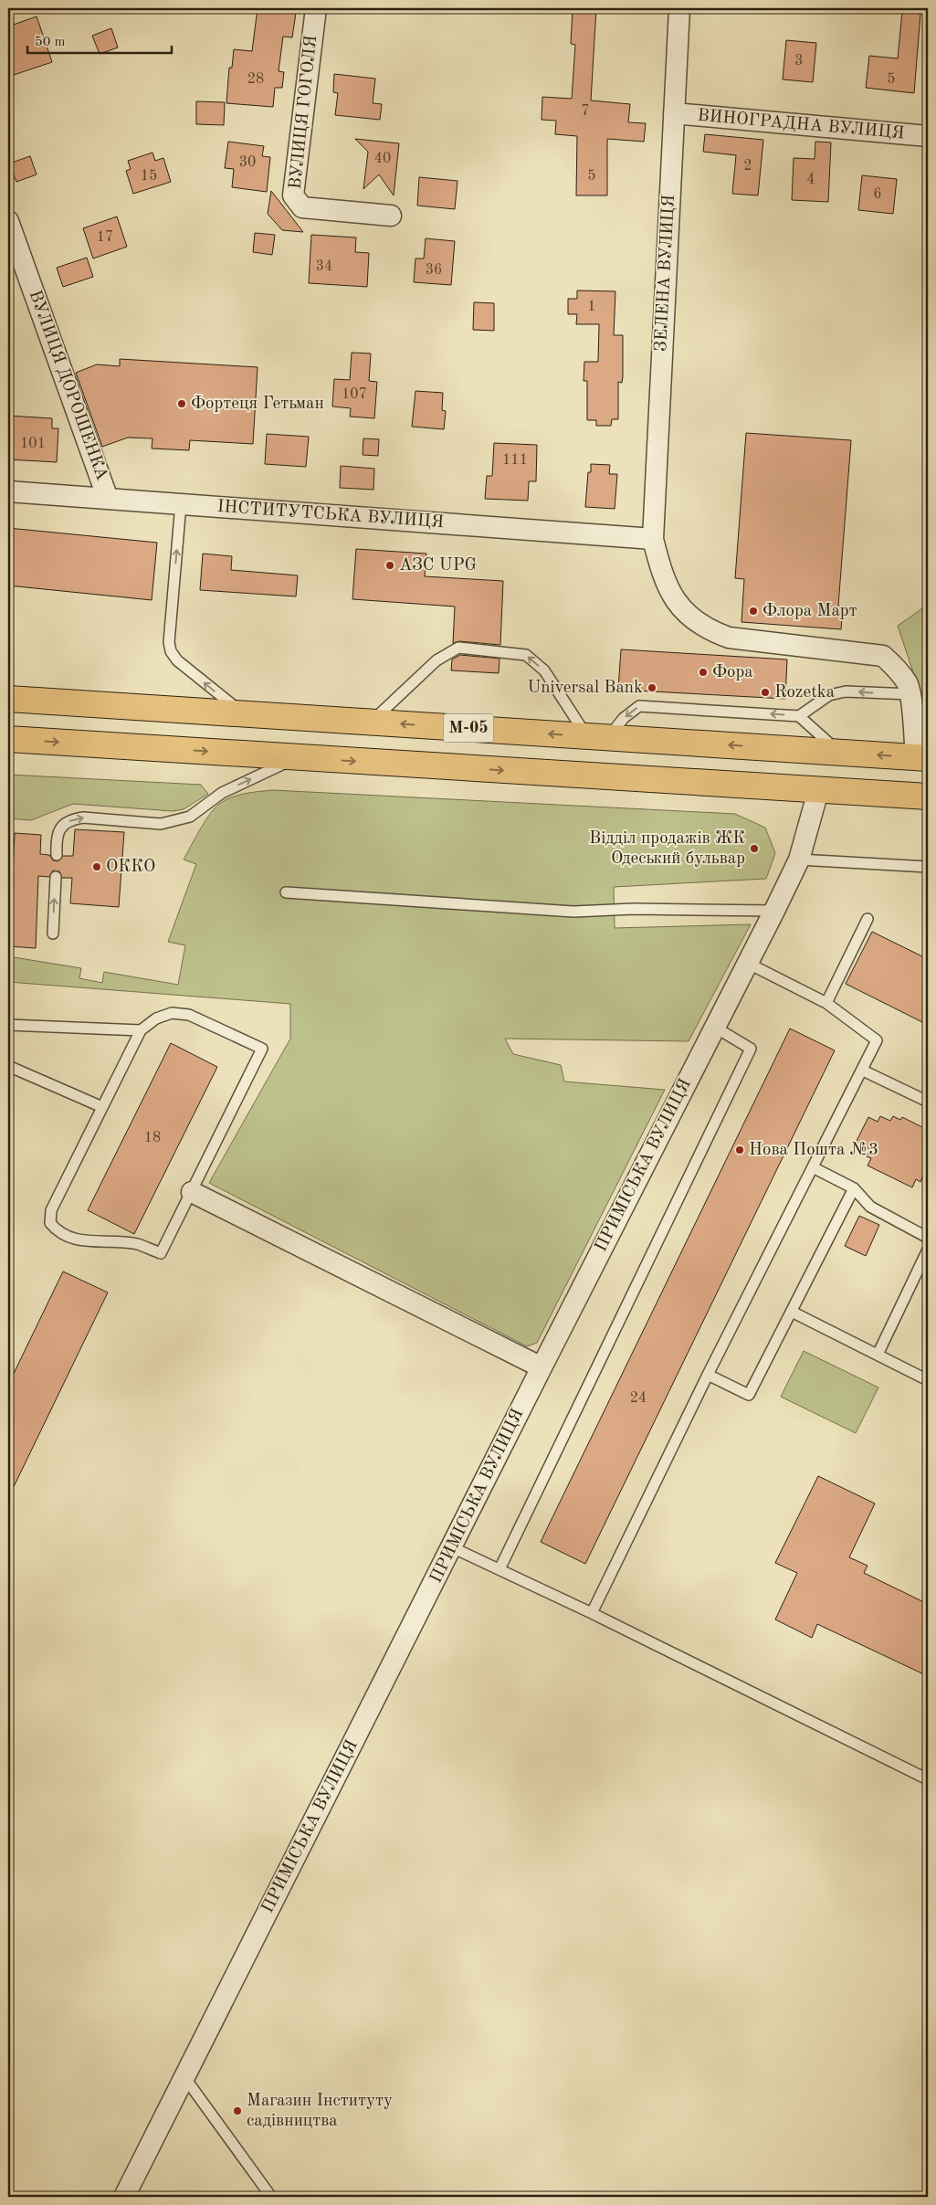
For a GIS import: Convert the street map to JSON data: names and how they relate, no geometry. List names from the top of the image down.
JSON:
{
  "streets": {
    "highway": ["М-05"],
    "street": [
      "ВУЛИЦЯ ГОГОЛЯ",
      "ВИНОГРАДНА ВУЛИЦЯ",
      "ЗЕЛЕНА ВУЛИЦЯ",
      "ВУЛИЦЯ ДОРОШЕНКА",
      "ІНСТИТУТСЬКА ВУЛИЦЯ",
      "ПРИМІСЬКА ВУЛИЦЯ"
    ]
  },
  "crossings": [
    ["ВИНОГРАДНА ВУЛИЦЯ", "ЗЕЛЕНА ВУЛИЦЯ"],
    ["ЗЕЛЕНА ВУЛИЦЯ", "ІНСТИТУТСЬКА ВУЛИЦЯ"],
    ["ВУЛИЦЯ ДОРОШЕНКА", "ІНСТИТУТСЬКА ВУЛИЦЯ"],
    ["М-05", "ПРИМІСЬКА ВУЛИЦЯ"]
  ],
  "places": [
    "Фортеця Гетьман",
    "АЗС UPG",
    "Флора Март",
    "Фора",
    "Universal Bank",
    "Rozetka",
    "Відділ продажів ЖК Одеський бульвар",
    "ОККО",
    "Нова Пошта №3",
    "Магазин Інституту садівництва"
  ],
  "house_numbers": [
    "3",
    "28",
    "5",
    "7",
    "40",
    "30",
    "2",
    "15",
    "5",
    "4",
    "6",
    "17",
    "34",
    "36",
    "1",
    "107",
    "101",
    "111",
    "18",
    "24"
  ],
  "scale_bar": "50 m"
}
